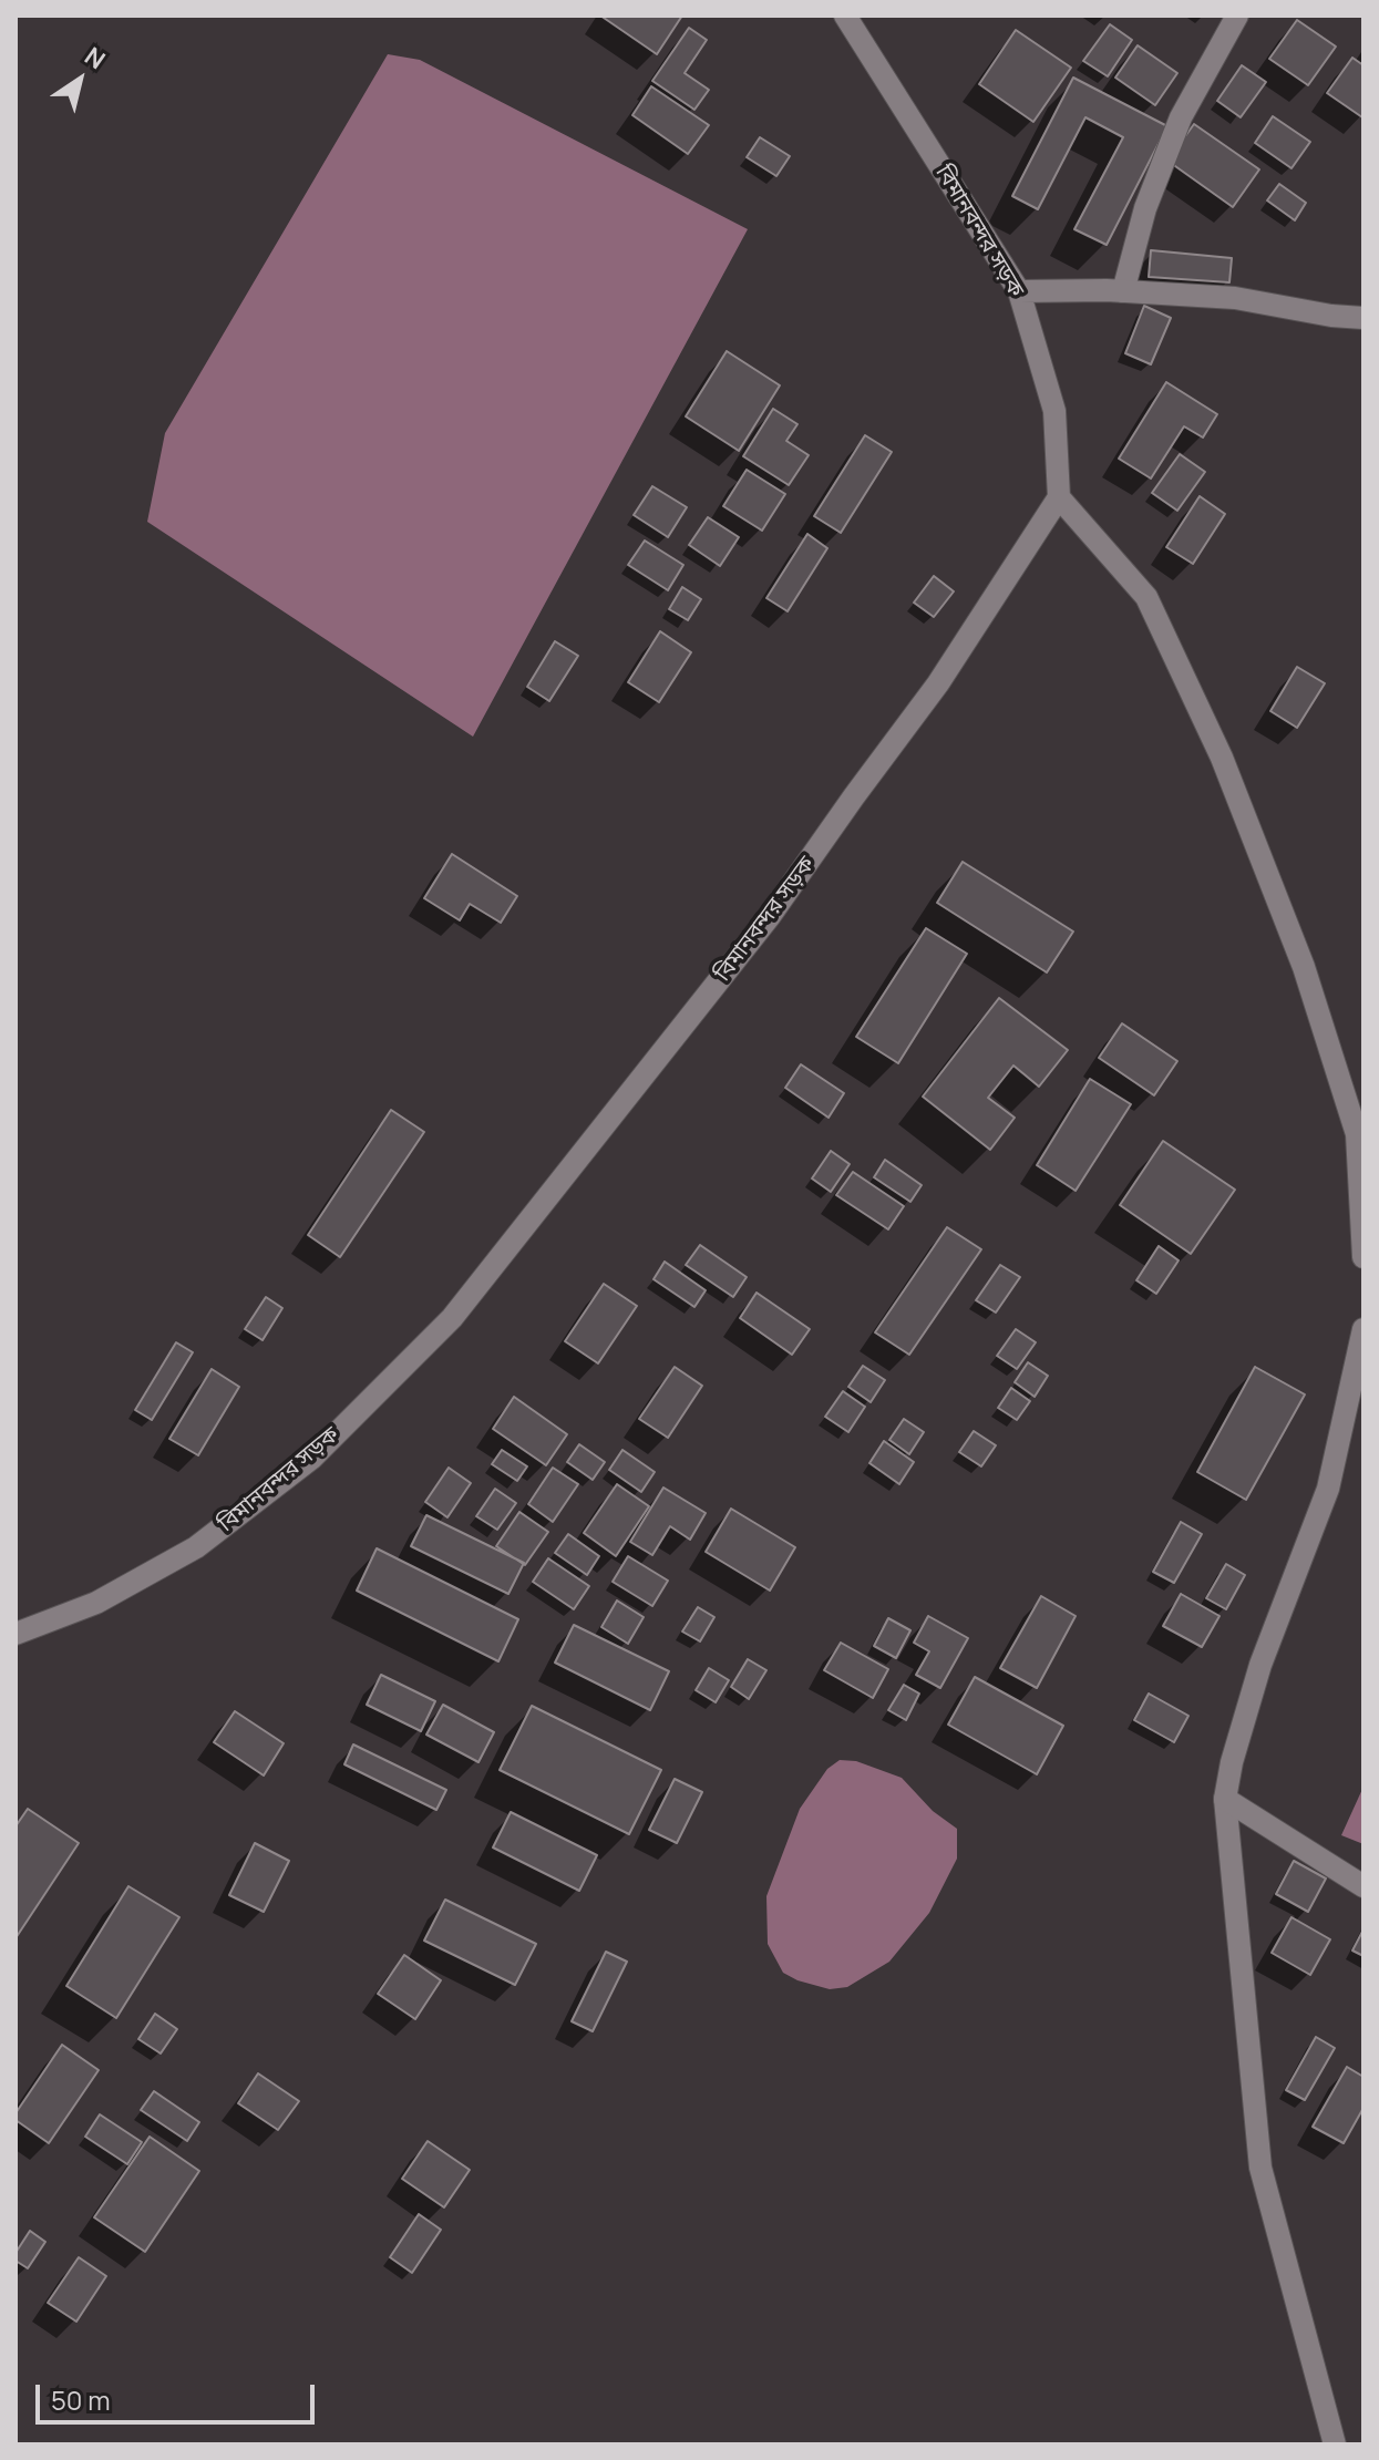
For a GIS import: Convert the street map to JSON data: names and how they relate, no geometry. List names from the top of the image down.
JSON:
{
  "streets": {
    "main road": ["বিমানবন্দর সড়ক"]
  },
  "scale_bar": "50 m",
  "north": "top right"
}
